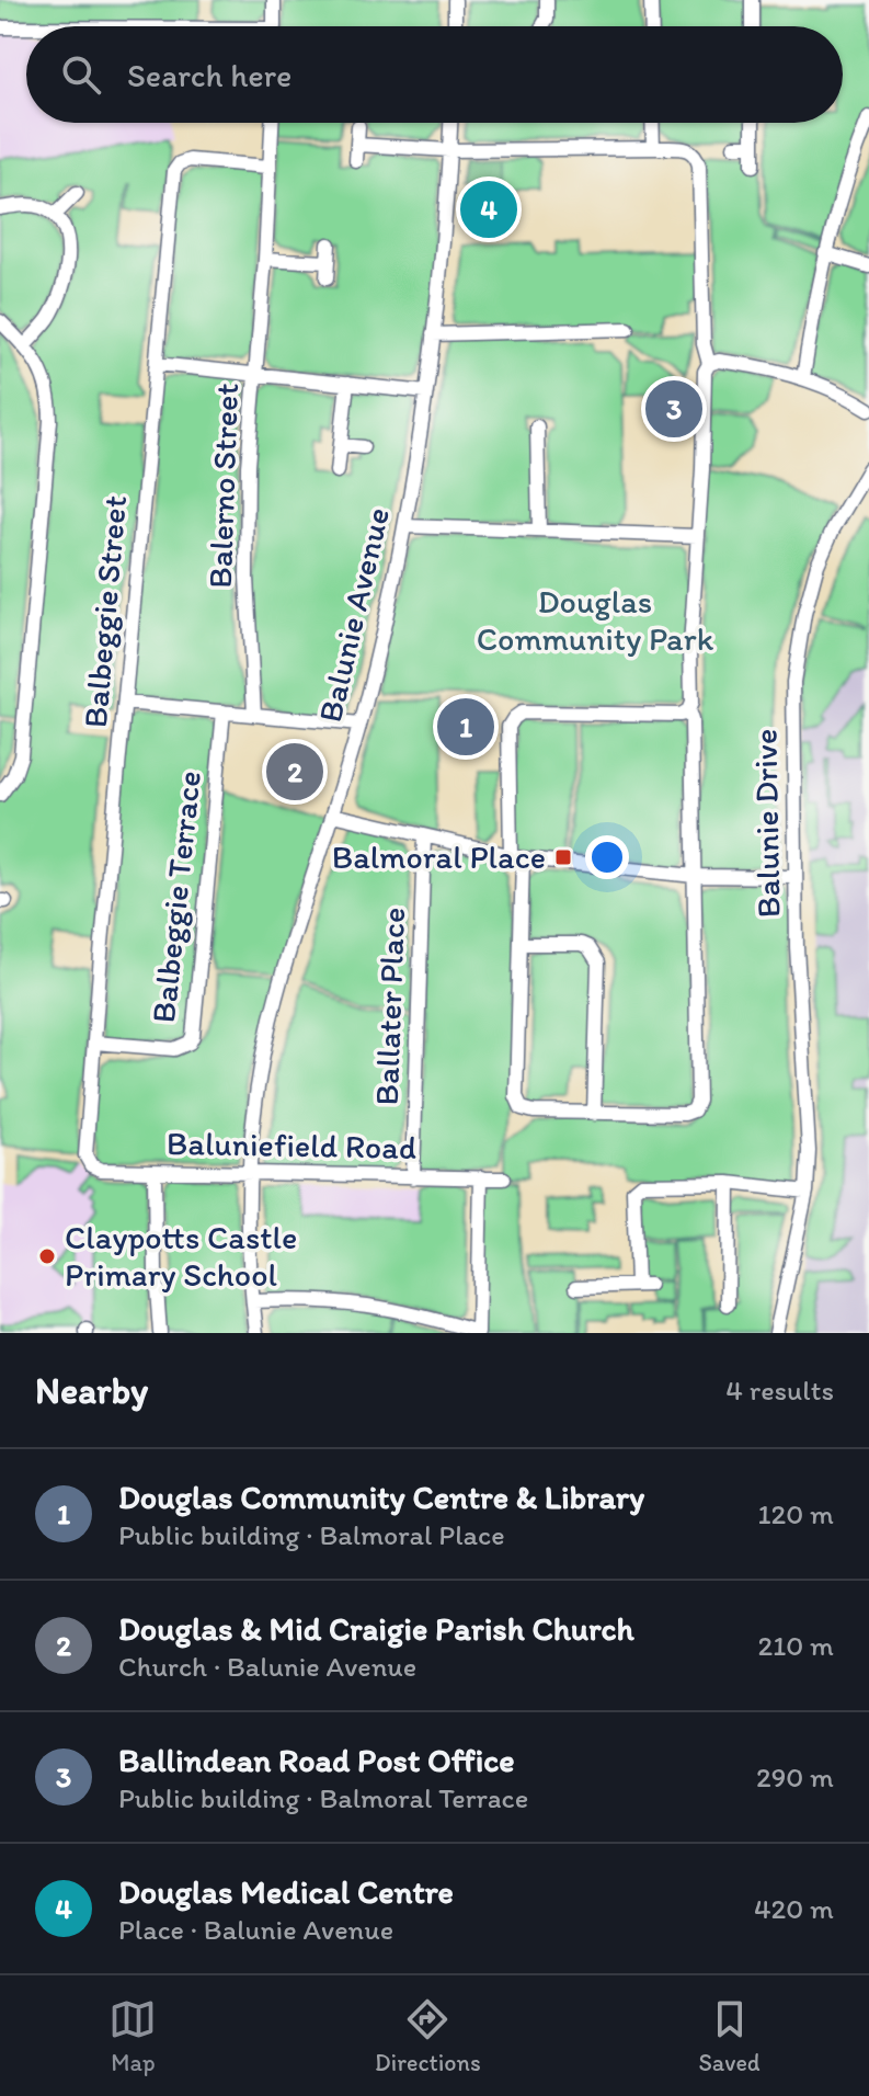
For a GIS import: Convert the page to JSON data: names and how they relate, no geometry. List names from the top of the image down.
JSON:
{
  "streets": {
    "street": [
      "Balerno Street",
      "Balbeggie Street",
      "Balunie Avenue",
      "Balunie Drive",
      "Balbeggie Terrace",
      "Ballater Place",
      "Baluniefield Road"
    ]
  },
  "crossings": [
    ["Balerno Street", "Balbeggie Street"],
    ["Balbeggie Street", "Balbeggie Terrace"],
    ["Balbeggie Street", "Baluniefield Road"],
    ["Balunie Avenue", "Baluniefield Road"],
    ["Ballater Place", "Baluniefield Road"]
  ],
  "parks": ["Douglas Community Park"],
  "places": {
    "transit": ["Balmoral Place"],
    "other": ["Claypotts Castle Primary School"]
  },
  "page": {
    "search": "Search here",
    "pins": [
      "4",
      "3",
      "1",
      "2"
    ],
    "heading": ["Nearby", "4 results"],
    "list": [
      {
        "mark": "1",
        "name": "Douglas Community Centre & Library",
        "note": "Public building · Balmoral Place",
        "value": "120 m"
      },
      {
        "mark": "2",
        "name": "Douglas & Mid Craigie Parish Church",
        "note": "Church · Balunie Avenue",
        "value": "210 m"
      },
      {
        "mark": "3",
        "name": "Ballindean Road Post Office",
        "note": "Public building · Balmoral Terrace",
        "value": "290 m"
      },
      {
        "mark": "4",
        "name": "Douglas Medical Centre",
        "note": "Place · Balunie Avenue",
        "value": "420 m"
      }
    ],
    "nav": ["Map", "Directions", "Saved"]
  }
}
